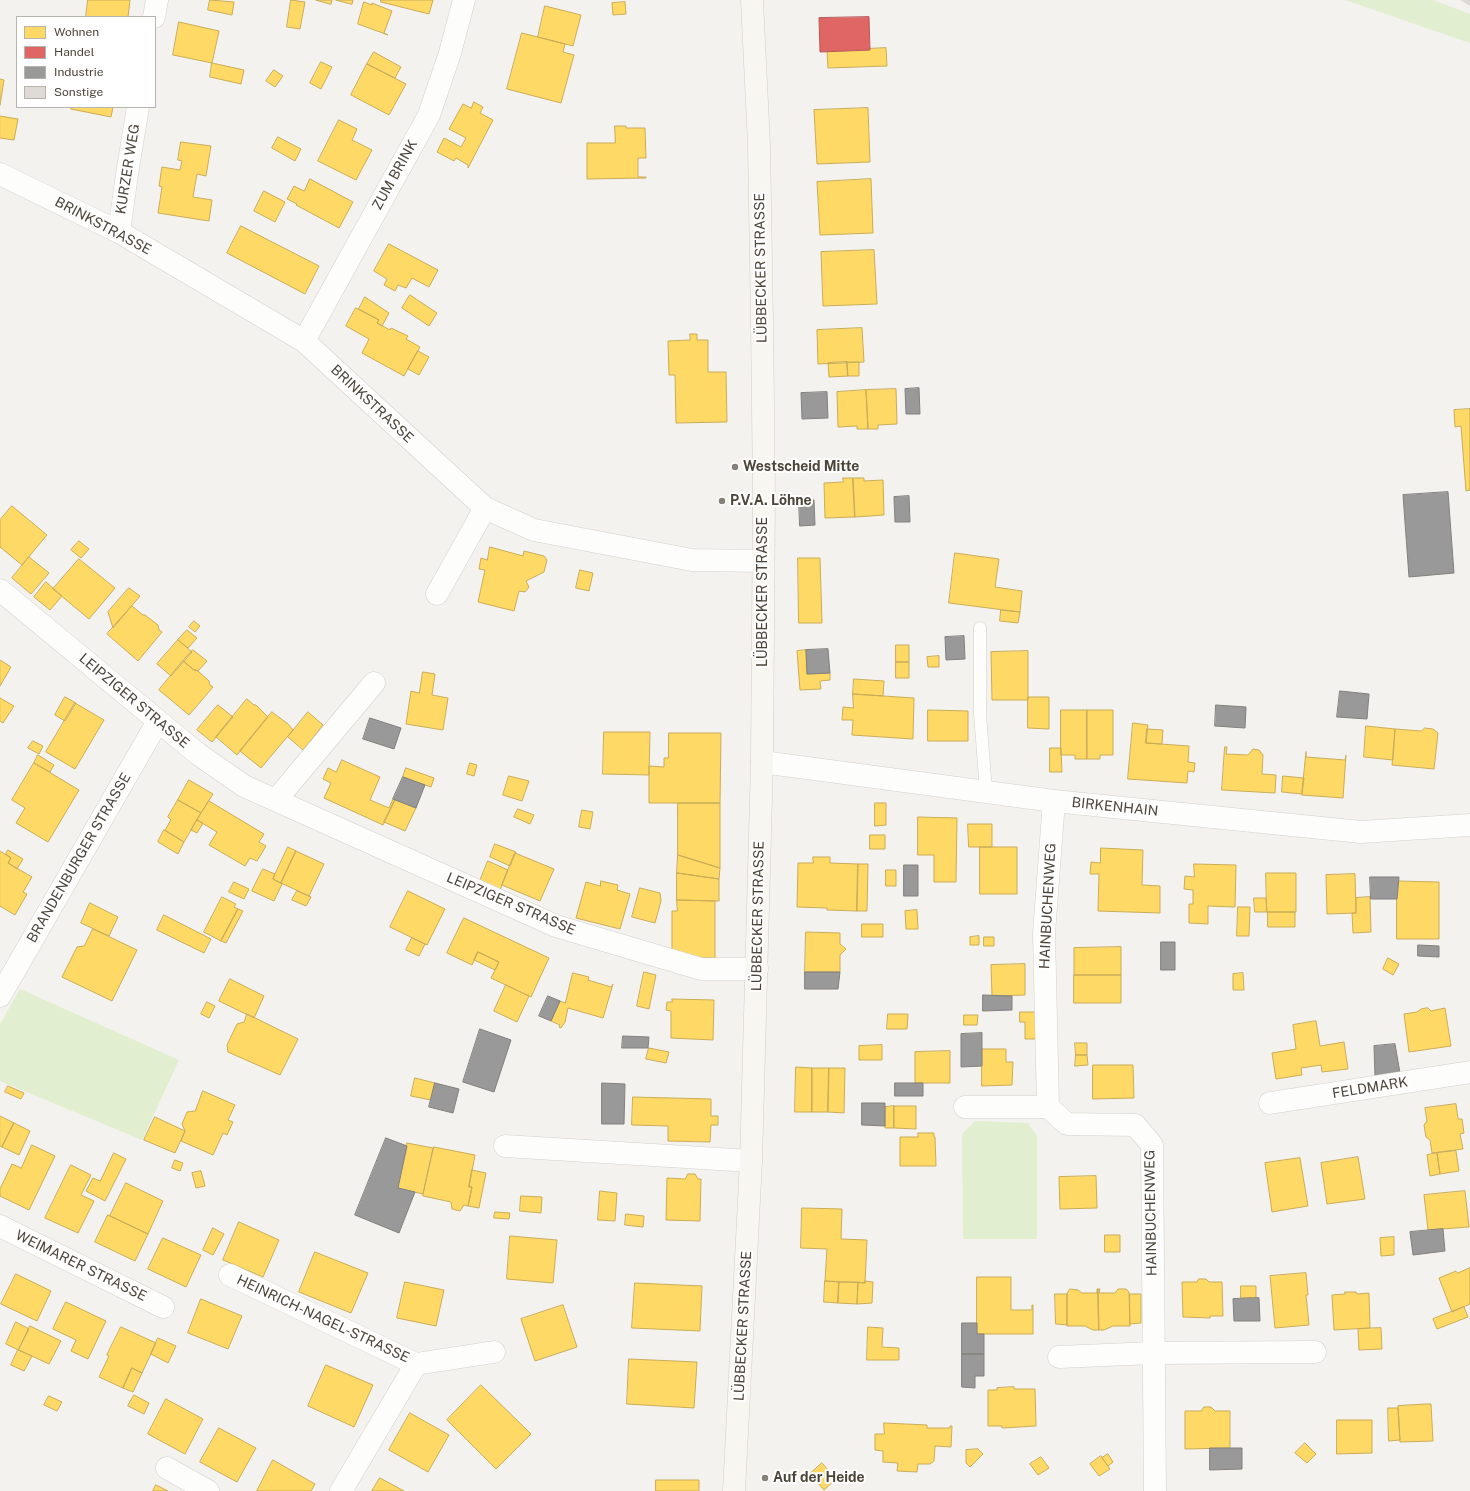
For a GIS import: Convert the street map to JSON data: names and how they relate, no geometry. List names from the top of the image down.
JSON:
{
  "streets": {
    "main road": ["LÜBBECKER STRASSE"],
    "street": [
      "KURZER WEG",
      "ZUM BRINK",
      "BRINKSTRASSE",
      "LEIPZIGER STRASSE",
      "BIRKENHAIN",
      "BRANDENBURGER STRASSE",
      "HAINBUCHENWEG",
      "FELDMARK",
      "WEIMARER STRASSE",
      "HEINRICH-NAGEL-STRASSE"
    ]
  },
  "crossings": [
    ["KURZER WEG", "BRINKSTRASSE"],
    ["ZUM BRINK", "BRINKSTRASSE"],
    ["BRINKSTRASSE", "LÜBBECKER STRASSE"],
    ["LÜBBECKER STRASSE", "LEIPZIGER STRASSE"],
    ["LÜBBECKER STRASSE", "BIRKENHAIN"],
    ["LEIPZIGER STRASSE", "BRANDENBURGER STRASSE"],
    ["BIRKENHAIN", "HAINBUCHENWEG"]
  ],
  "places": ["Westscheid Mitte", "P.V.A. Löhne", "Auf der Heide"],
  "legend": [
    "Wohnen",
    "Handel",
    "Industrie",
    "Sonstige"
  ]
}
